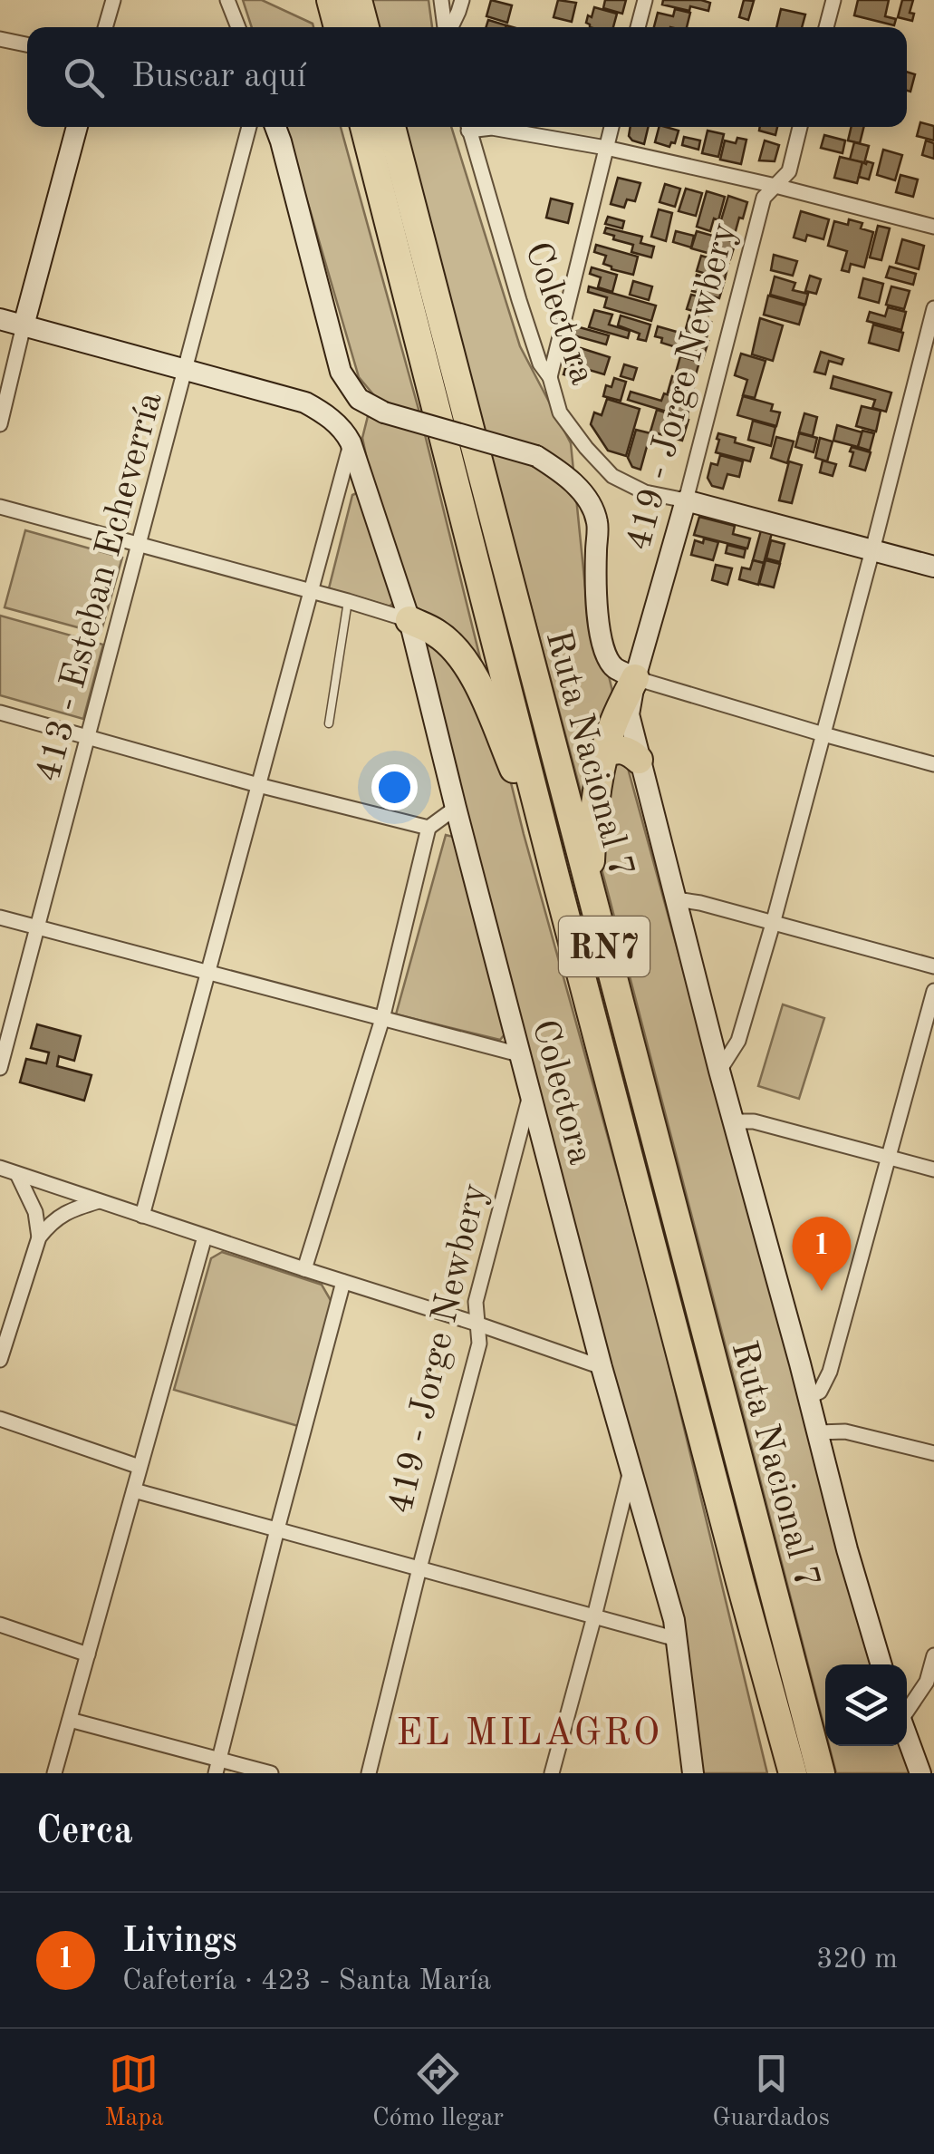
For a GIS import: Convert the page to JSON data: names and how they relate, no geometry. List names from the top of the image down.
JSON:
{
  "streets": {
    "highway": ["Ruta Nacional 7", "RN7"],
    "street": ["Colectora", "419 - Jorge Newbery", "413 - Esteban Echeverría"]
  },
  "crossings": [
    ["Colectora", "419 - Jorge Newbery"]
  ],
  "districts": ["EL MILAGRO"],
  "page": {
    "search": "Buscar aquí",
    "pins": "1",
    "heading": "Cerca",
    "list": [
      {
        "mark": "1",
        "name": "Livings",
        "note": "Cafetería · 423 - Santa María",
        "value": "320 m"
      }
    ],
    "nav": ["Mapa", "Cómo llegar", "Guardados"]
  }
}
